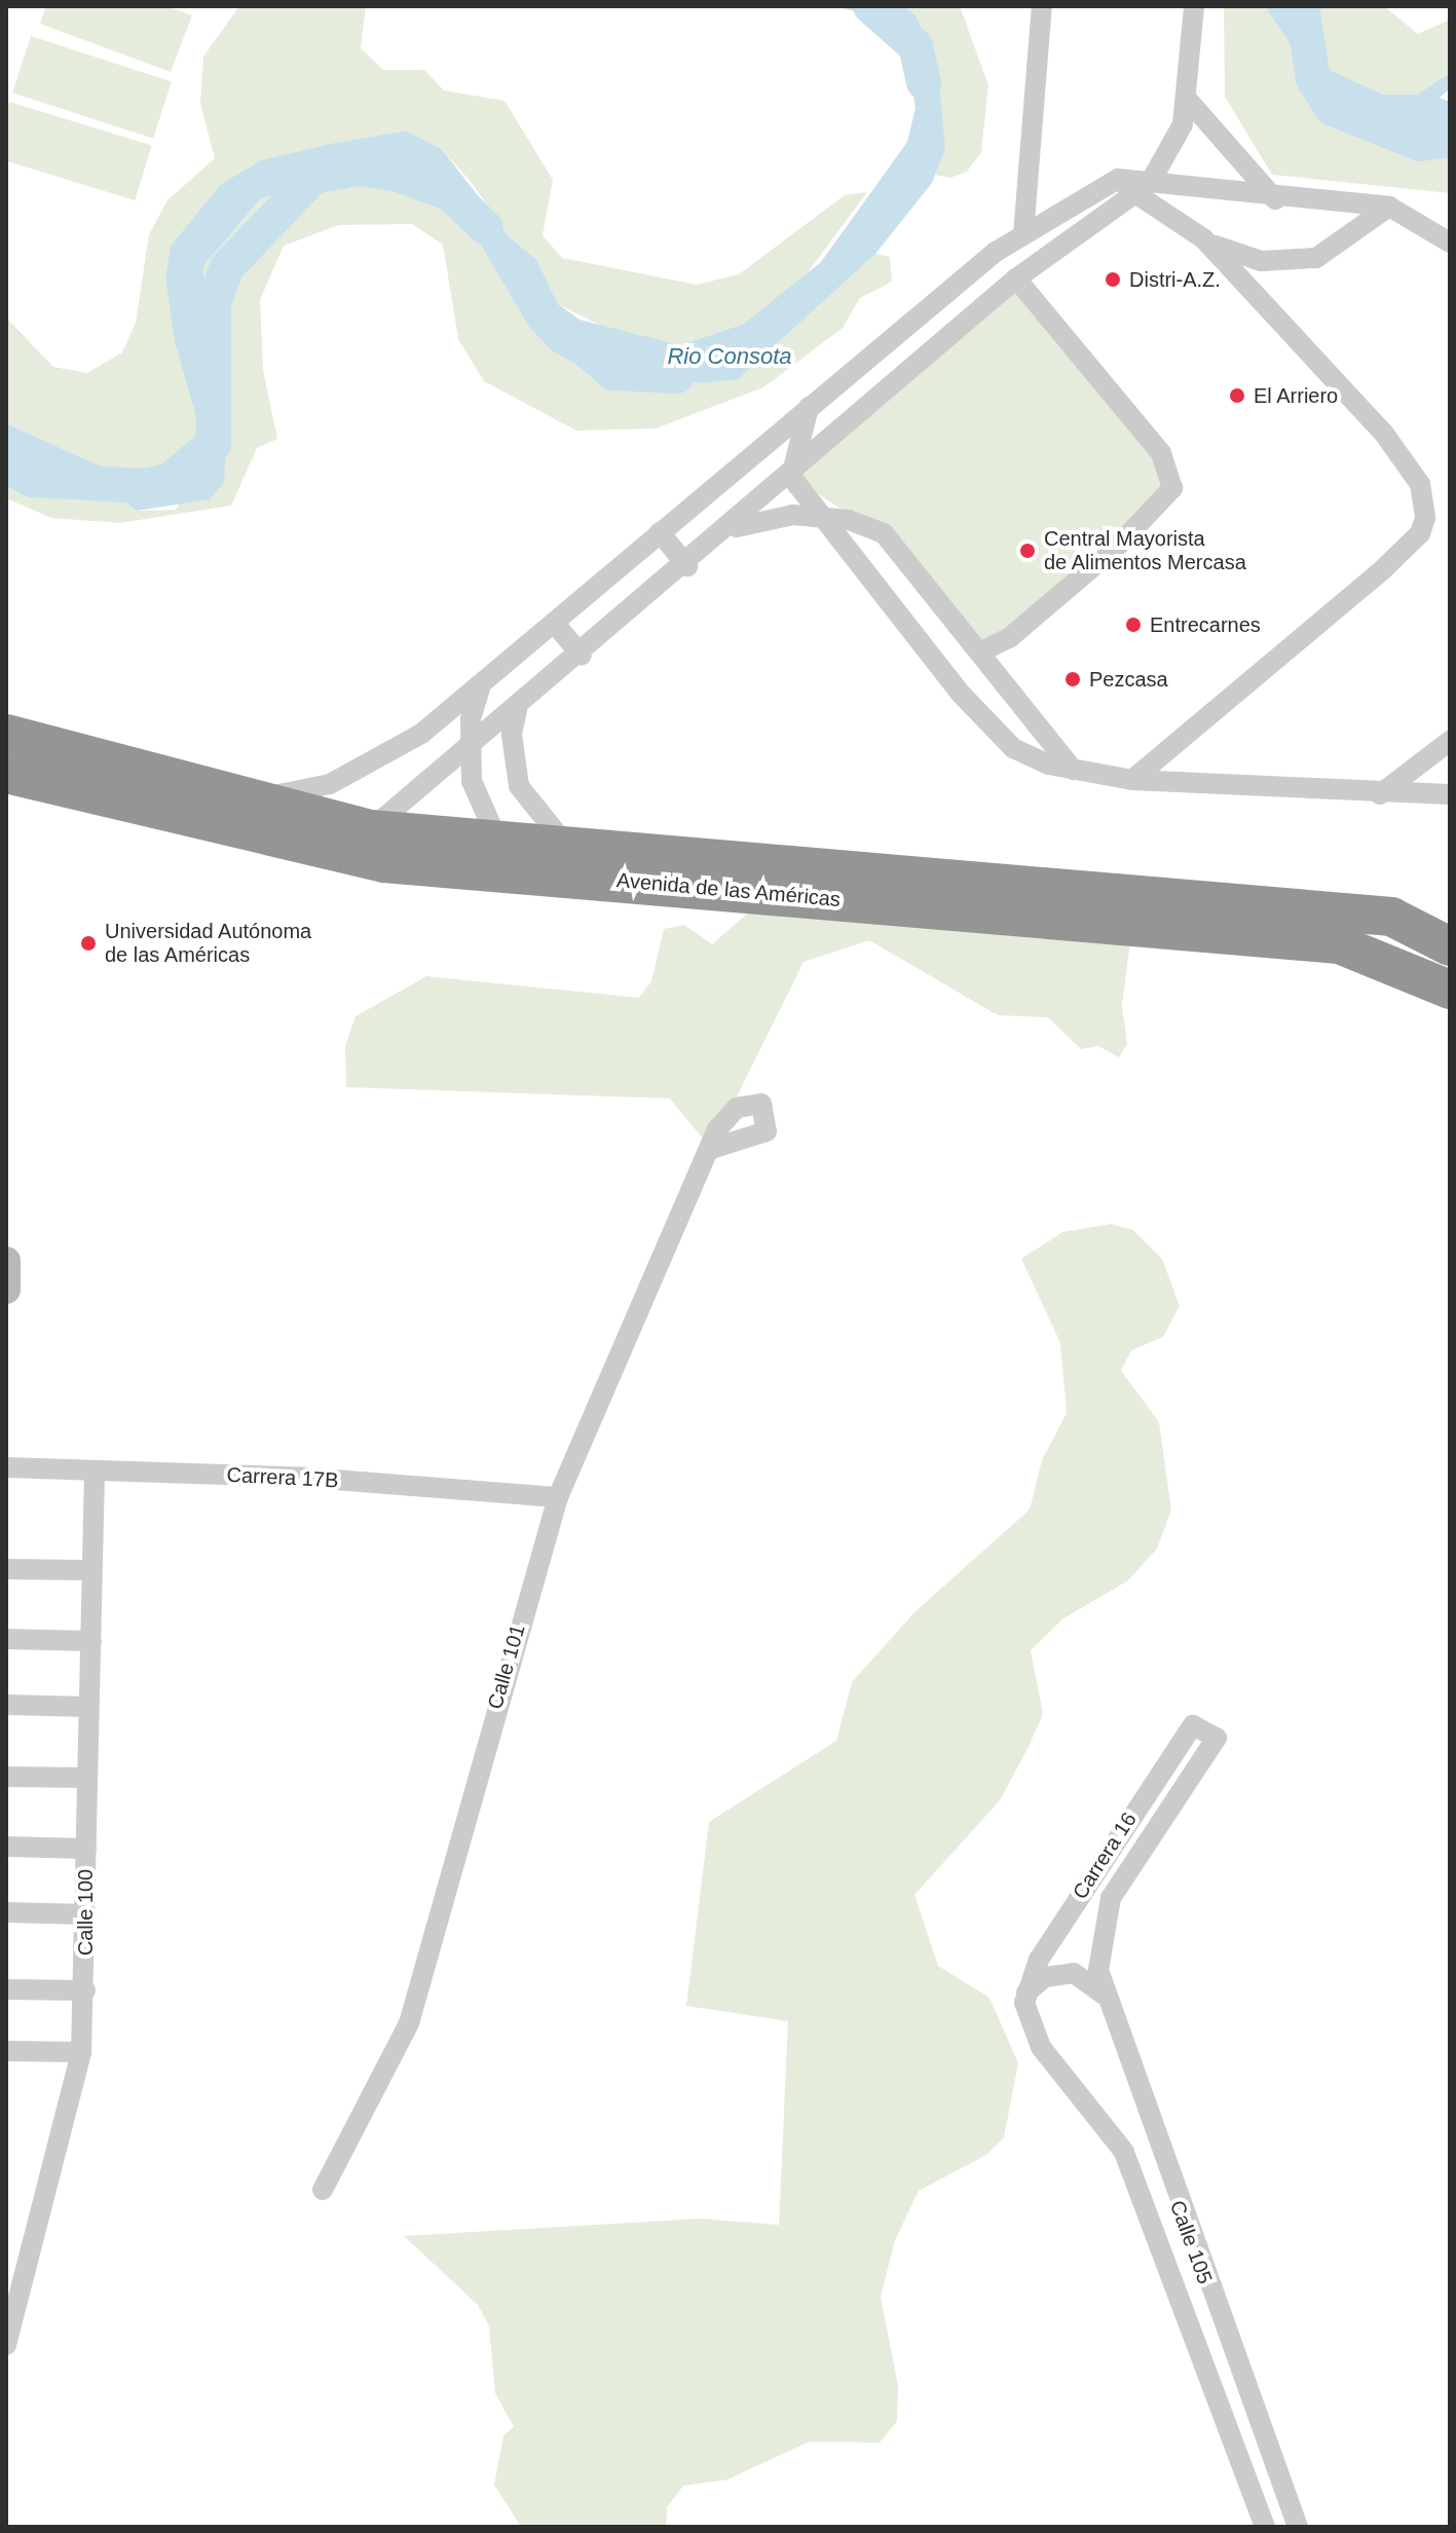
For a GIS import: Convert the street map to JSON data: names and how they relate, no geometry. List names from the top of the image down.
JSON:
{
  "streets": {
    "highway": ["Avenida de las Américas"],
    "street": [
      "Carrera 17B",
      "Calle 101",
      "Carrera 16",
      "Calle 100",
      "Calle 105"
    ]
  },
  "crossings": [
    ["Carrera 17B", "Calle 101"],
    ["Carrera 17B", "Calle 100"],
    ["Carrera 16", "Calle 105"]
  ],
  "water": ["Rio Consota"],
  "places": [
    "Distri-A.Z.",
    "El Arriero",
    "Central Mayorista de Alimentos Mercasa",
    "Entrecarnes",
    "Pezcasa",
    "Universidad Autónoma de las Américas"
  ]
}
